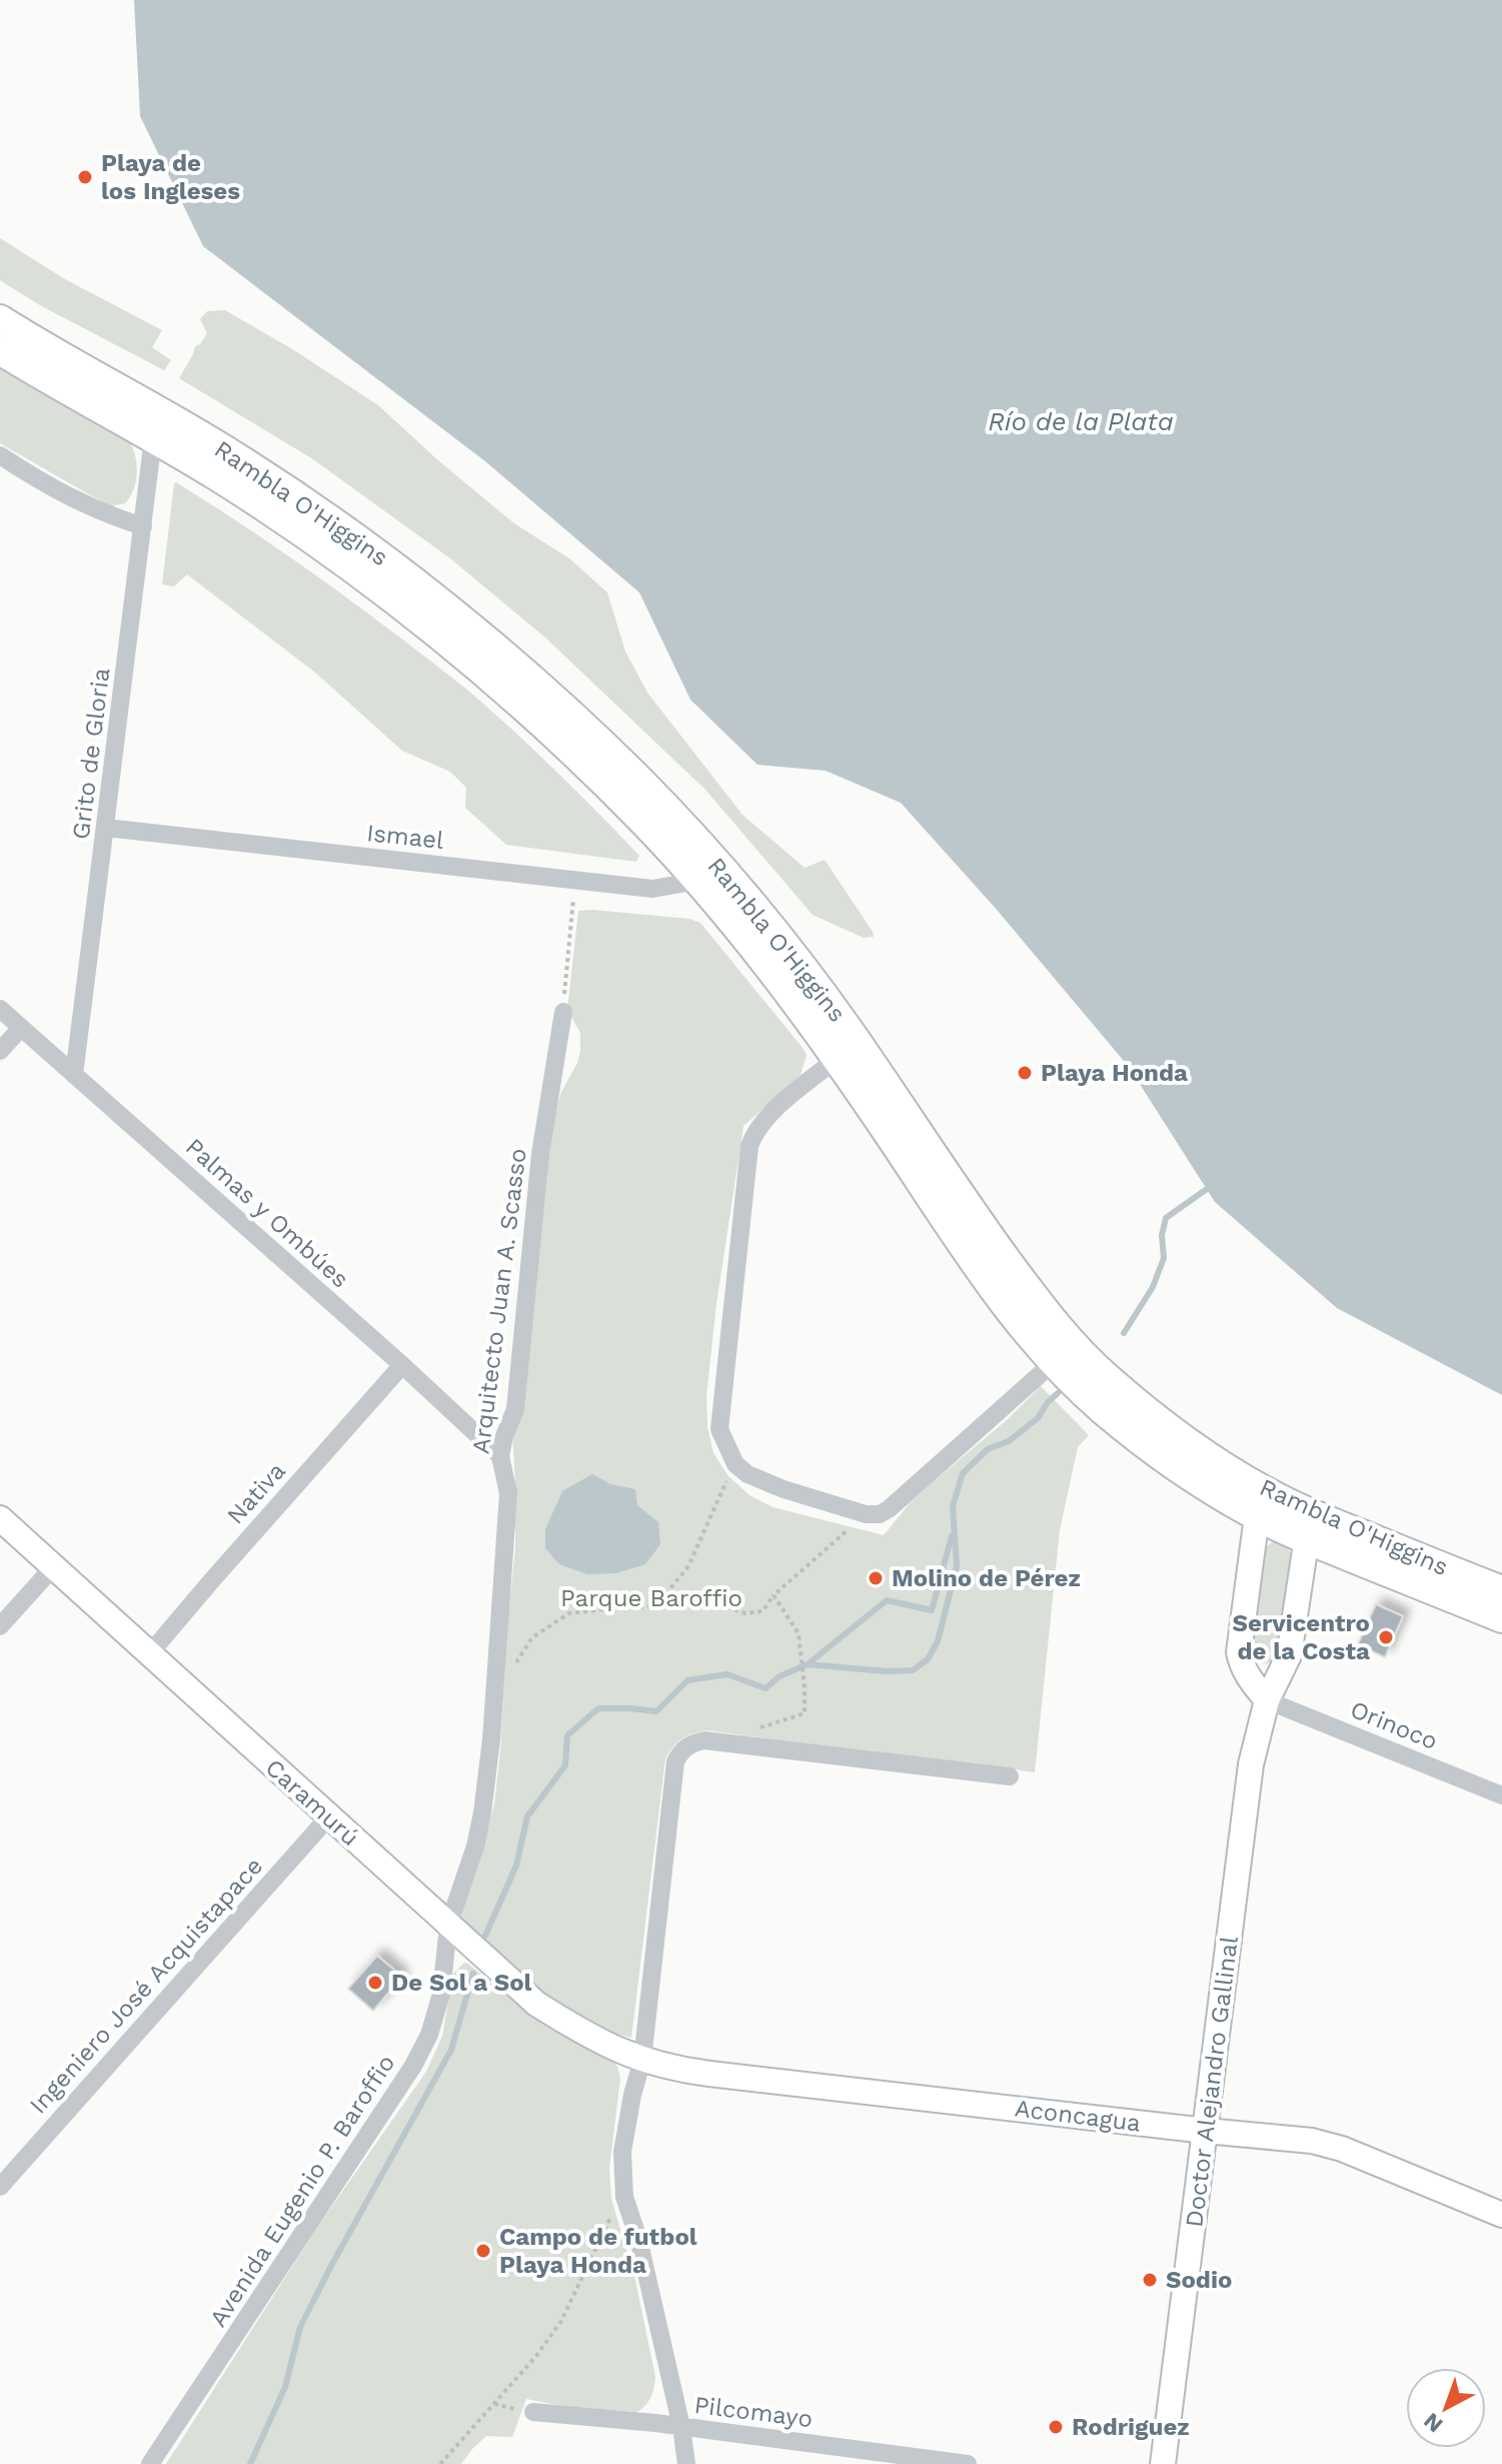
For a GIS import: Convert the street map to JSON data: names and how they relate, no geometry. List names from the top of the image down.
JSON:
{
  "streets": {
    "main road": [
      "Rambla O'Higgins",
      "Caramurú",
      "Doctor Alejandro Gallinal",
      "Aconcagua"
    ],
    "street": [
      "Grito de Gloria",
      "Ismael",
      "Palmas y Ombúes",
      "Arquitecto Juan A. Scasso",
      "Nativa",
      "Orinoco",
      "Ingeniero José Acquistapace",
      "Avenida Eugenio P. Baroffio",
      "Pilcomayo"
    ]
  },
  "crossings": [
    ["Rambla O'Higgins", "Grito de Gloria"],
    ["Rambla O'Higgins", "Ismael"],
    ["Rambla O'Higgins", "Doctor Alejandro Gallinal"],
    ["Grito de Gloria", "Ismael"],
    ["Grito de Gloria", "Palmas y Ombúes"],
    ["Palmas y Ombúes", "Arquitecto Juan A. Scasso"],
    ["Palmas y Ombúes", "Nativa"],
    ["Arquitecto Juan A. Scasso", "Caramurú"],
    ["Arquitecto Juan A. Scasso", "Avenida Eugenio P. Baroffio"],
    ["Nativa", "Caramurú"],
    ["Orinoco", "Doctor Alejandro Gallinal"],
    ["Caramurú", "Ingeniero José Acquistapace"],
    ["Caramurú", "Aconcagua"],
    ["Caramurú", "Avenida Eugenio P. Baroffio"],
    ["Doctor Alejandro Gallinal", "Aconcagua"]
  ],
  "water": ["Río de la Plata"],
  "parks": ["Parque Baroffio"],
  "places": [
    "Playa de los Ingleses",
    "Playa Honda",
    "Molino de Pérez",
    "Servicentro de la Costa",
    "De Sol a Sol",
    "Campo de futbol Playa Honda",
    "Sodio",
    "Rodriguez"
  ],
  "north": "bottom left"
}
